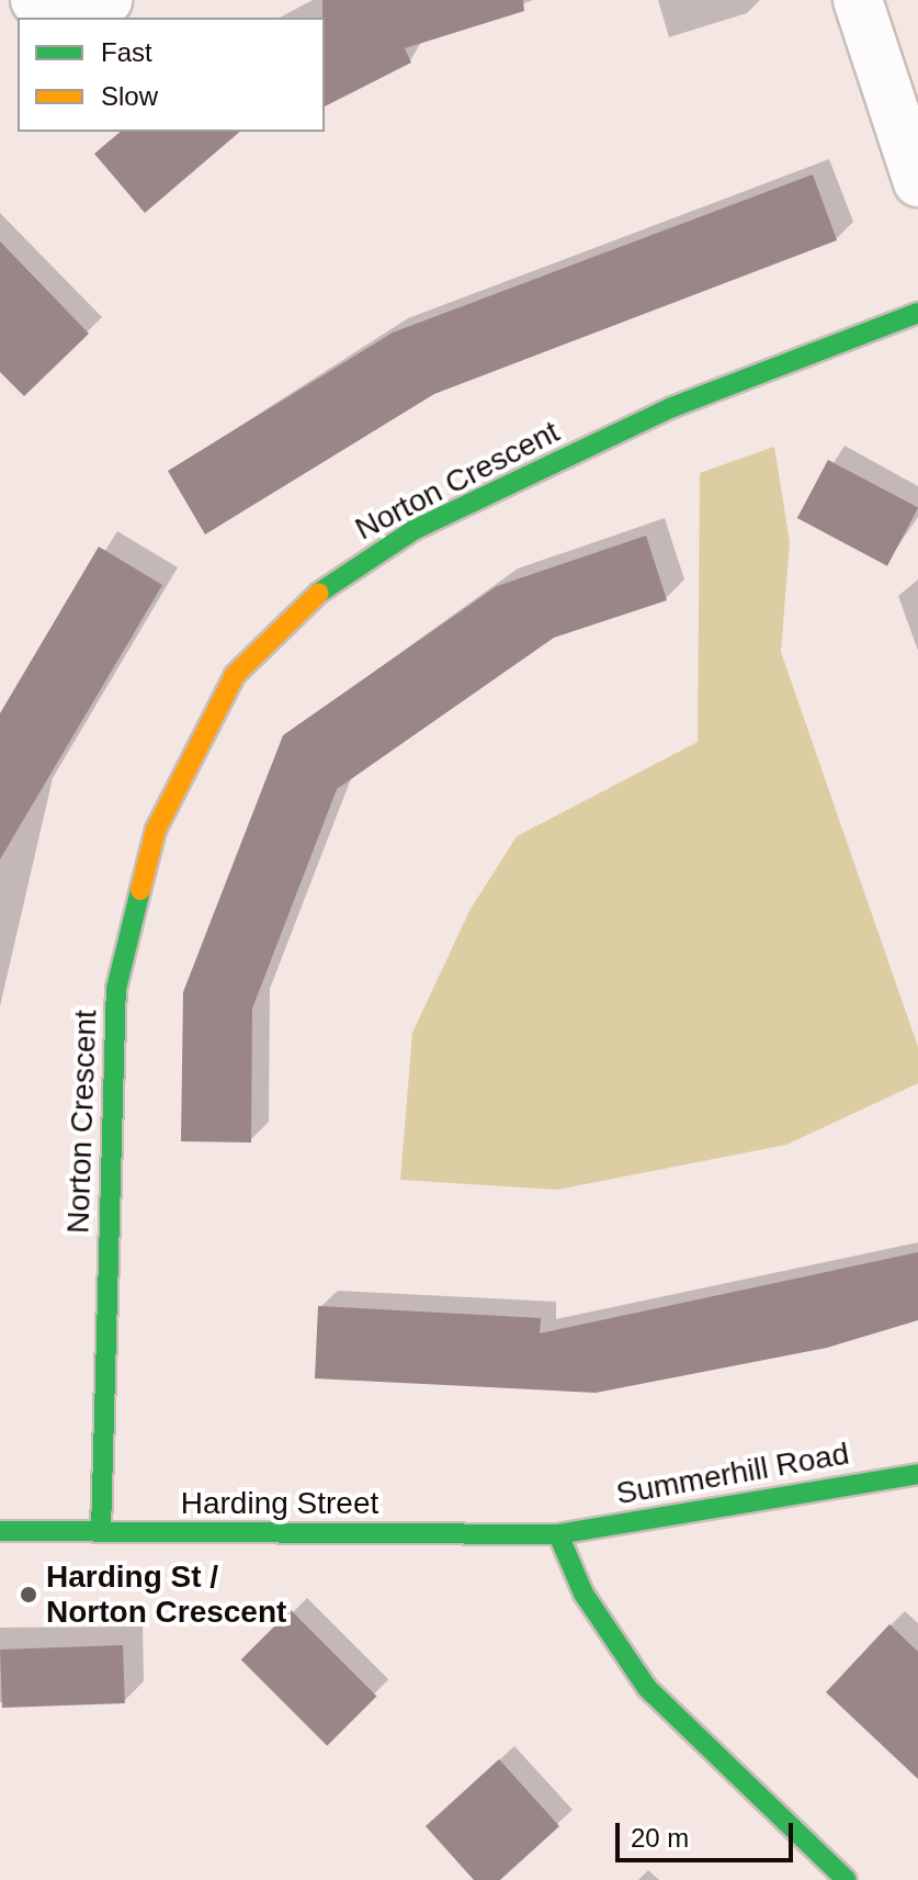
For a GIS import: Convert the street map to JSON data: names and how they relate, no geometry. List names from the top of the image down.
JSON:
{
  "streets": {
    "street": ["Norton Crescent", "Summerhill Road", "Harding Street"]
  },
  "crossings": [
    ["Norton Crescent", "Harding Street"],
    ["Summerhill Road", "Harding Street"]
  ],
  "places": ["Harding St / Norton Crescent"],
  "legend": ["Fast", "Slow"],
  "scale_bar": "20 m"
}
